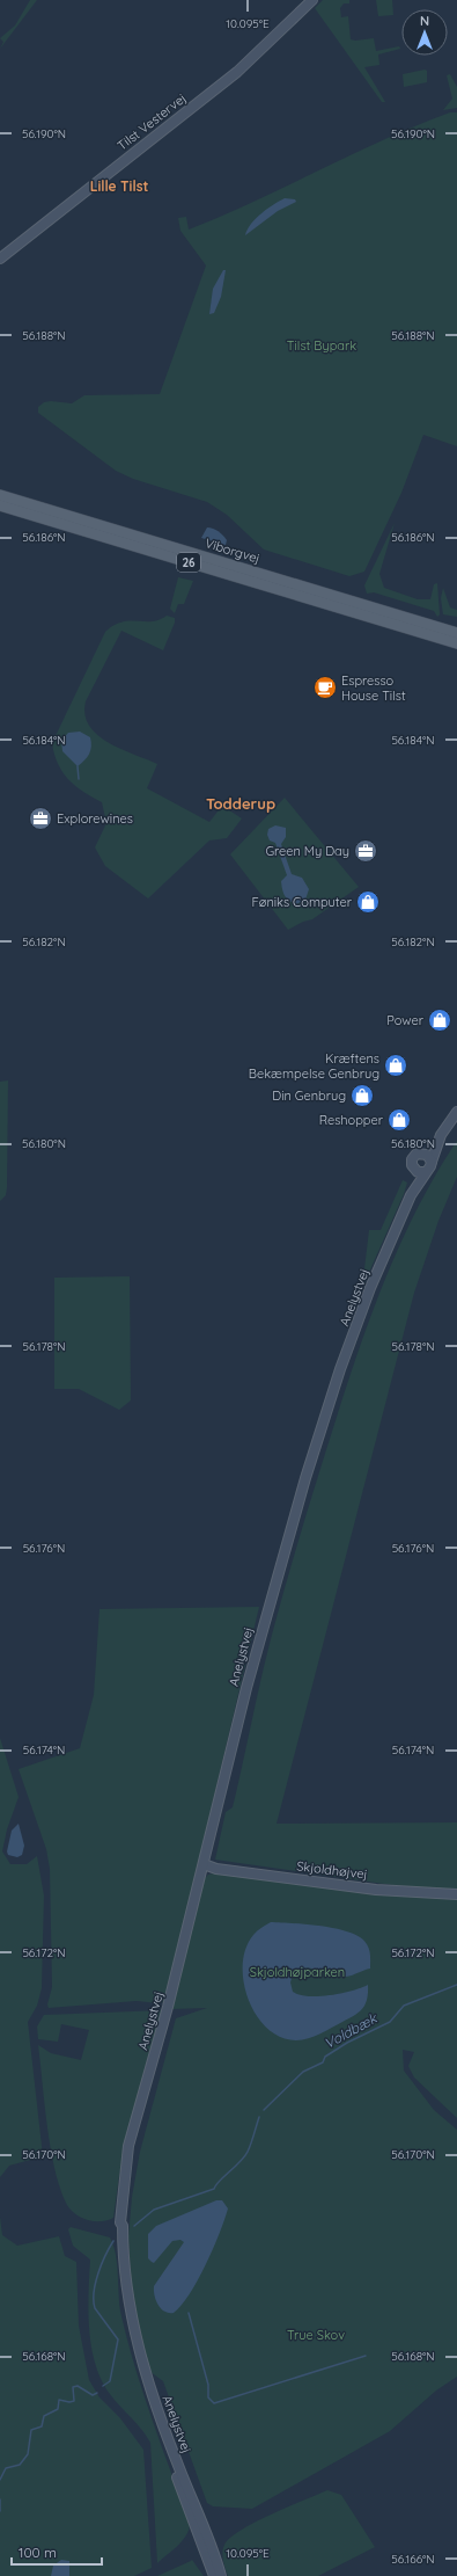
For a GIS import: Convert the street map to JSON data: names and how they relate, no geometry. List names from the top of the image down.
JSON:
{
  "streets": {
    "main road": ["Viborgvej", "26"],
    "street": ["Tilst Vestervej", "Anelystvej", "Skjoldhøjvej"]
  },
  "crossings": [
    ["Anelystvej", "Skjoldhøjvej"]
  ],
  "districts": ["Lille Tilst", "Todderup"],
  "water": ["Voldbæk"],
  "parks": ["Tilst Bypark", "Skjoldhøjparken", "True Skov"],
  "places": {
    "cafe": ["Espresso House Tilst"],
    "office": ["Explorewines", "Green My Day"],
    "shop": [
      "Føniks Computer",
      "Power",
      "Kræftens Bekæmpelse Genbrug",
      "Din Genbrug",
      "Reshopper"
    ]
  },
  "scale_bar": "100 m",
  "north": "top",
  "coordinates": [
    "10.095°E",
    "56.190°N",
    "56.188°N",
    "56.186°N",
    "56.184°N",
    "56.182°N",
    "56.180°N",
    "56.178°N",
    "56.176°N",
    "56.174°N",
    "56.172°N",
    "56.170°N",
    "56.168°N",
    "56.166°N"
  ]
}
